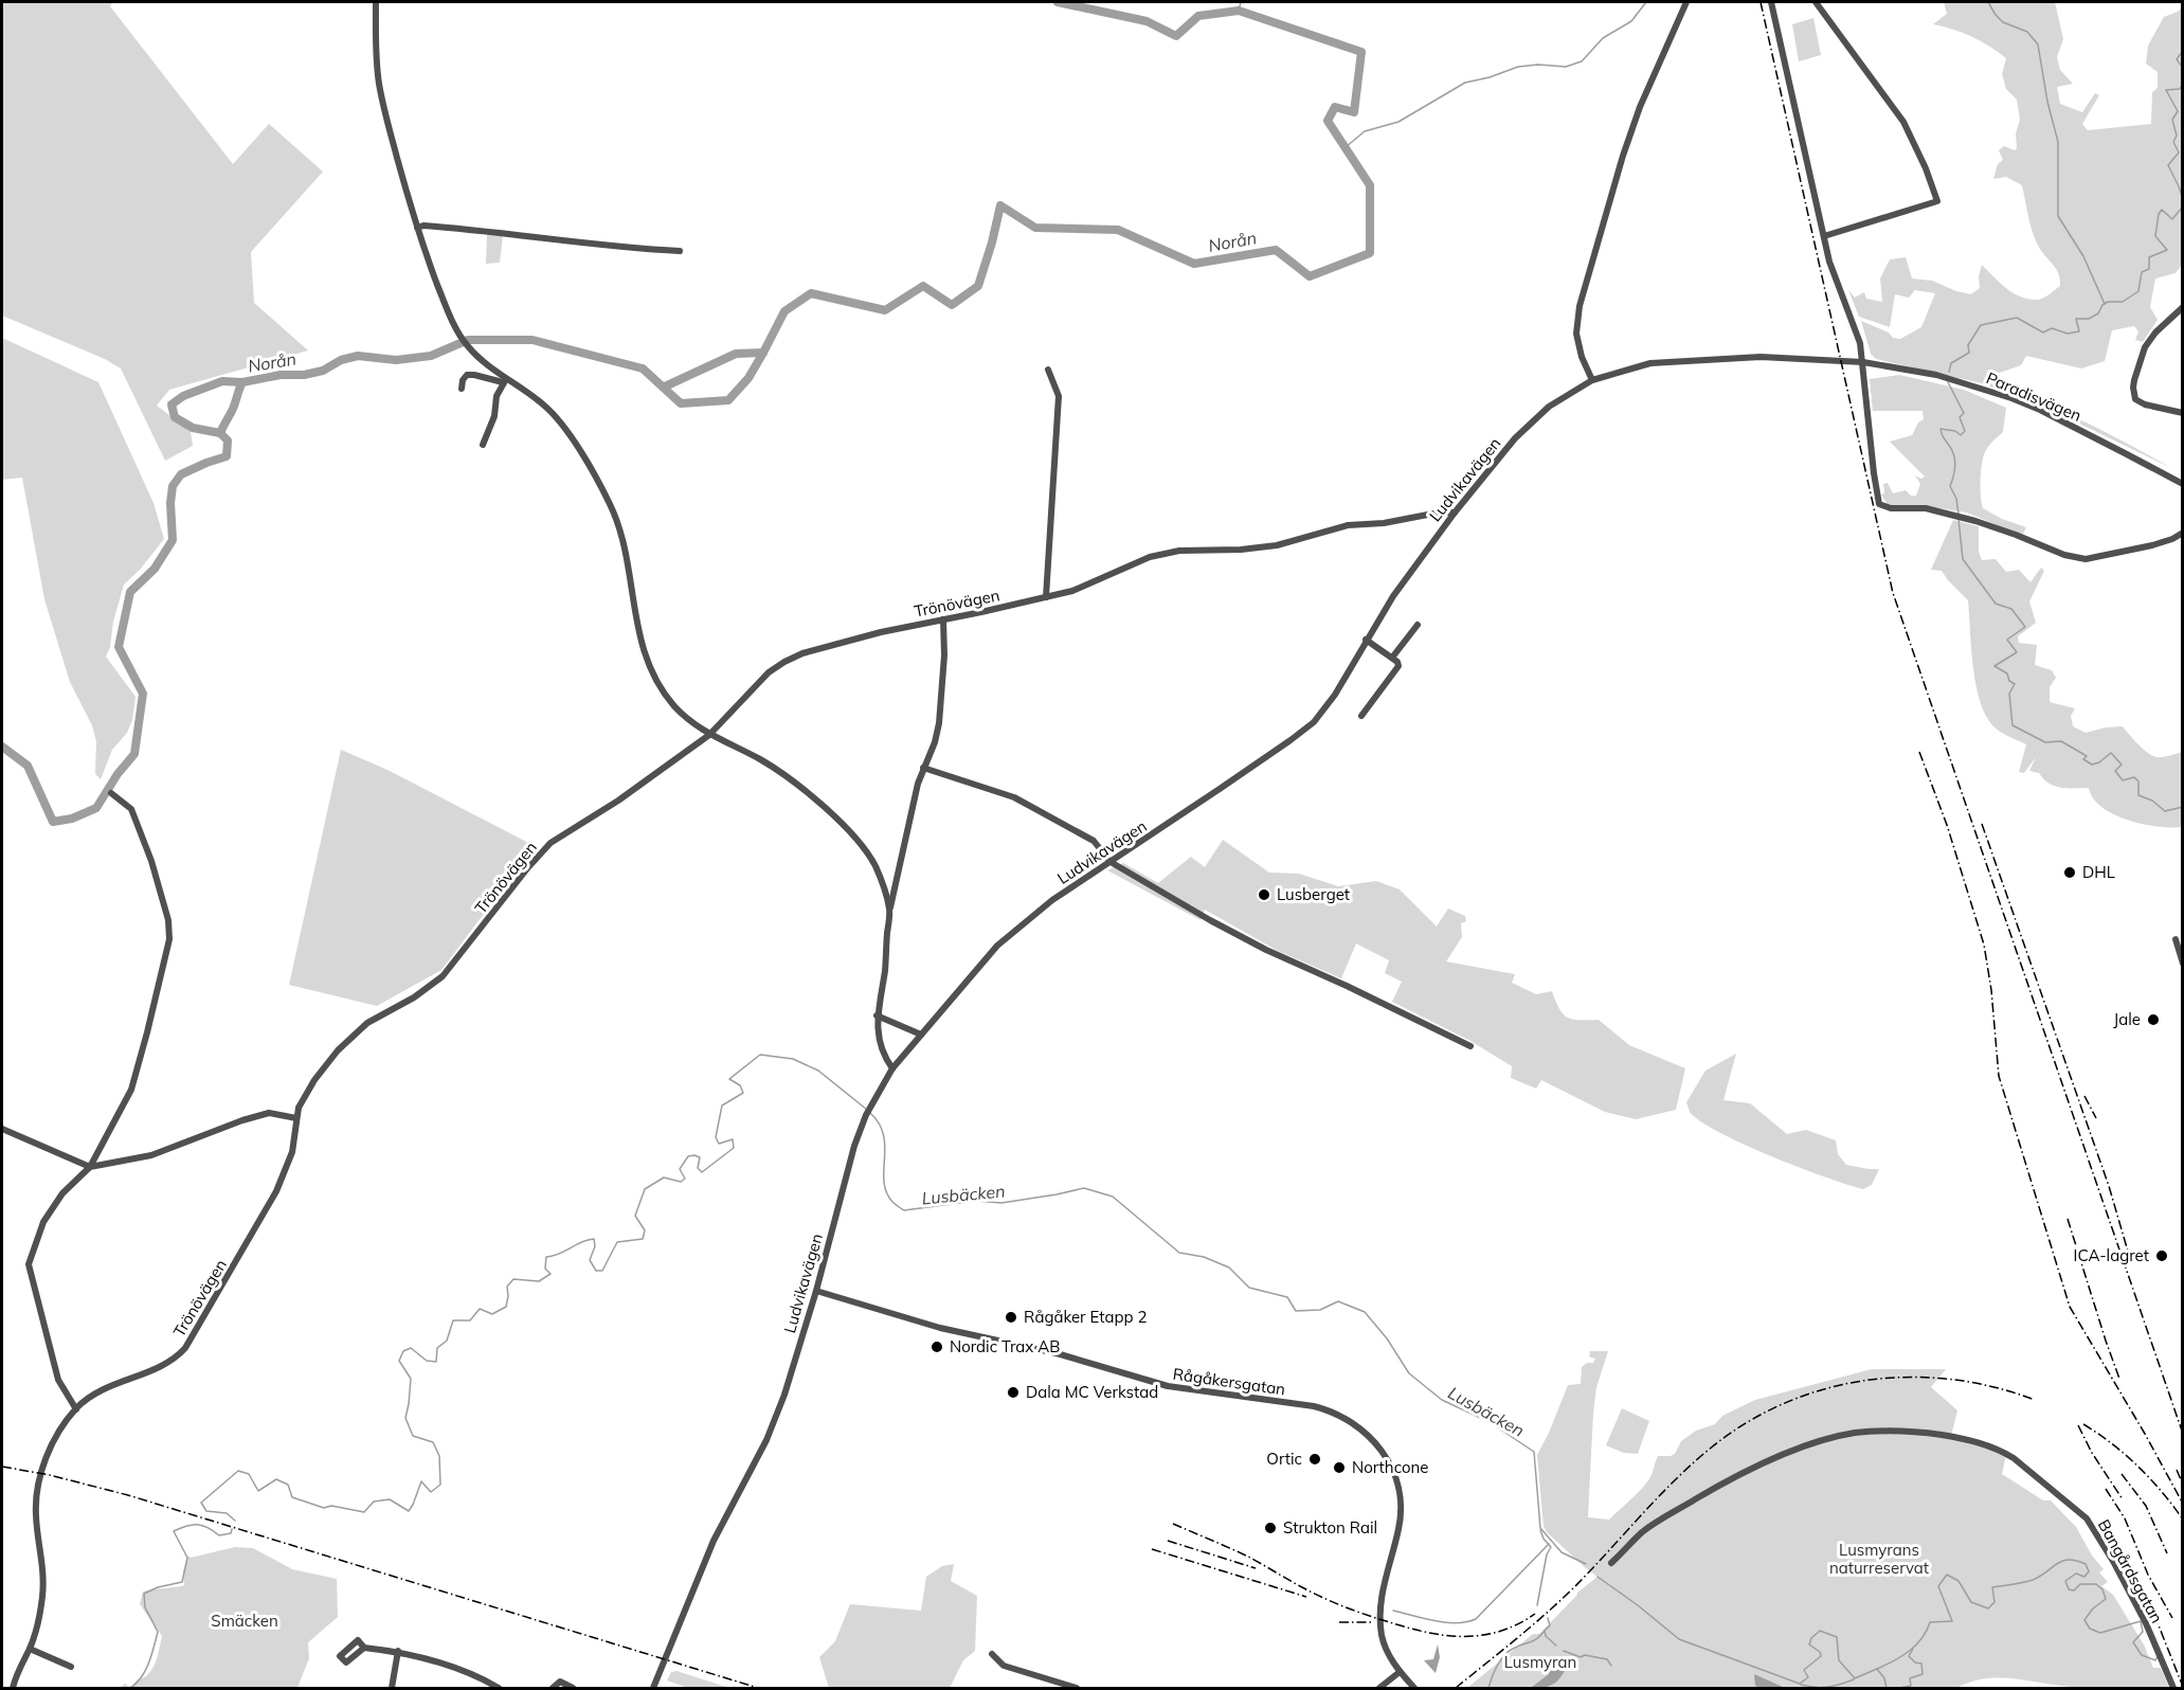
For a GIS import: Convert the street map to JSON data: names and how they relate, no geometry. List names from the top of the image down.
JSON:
{
  "streets": {
    "street": [
      "Paradisvägen",
      "Ludvikavägen",
      "Trönövägen",
      "Rågåkersgatan",
      "Bangårdsgatan"
    ]
  },
  "crossings": [
    ["Paradisvägen", "Ludvikavägen"],
    ["Ludvikavägen", "Trönövägen"],
    ["Ludvikavägen", "Rågåkersgatan"]
  ],
  "water": ["Norån", "Lusbäcken"],
  "parks": ["Lusmyrans naturreservat", "Smäcken", "Lusmyran"],
  "places": [
    "DHL",
    "Lusberget",
    "Jale",
    "ICA-lagret",
    "Rågåker Etapp 2",
    "Nordic Trax AB",
    "Dala MC Verkstad",
    "Ortic",
    "Northcone",
    "Strukton Rail"
  ]
}
